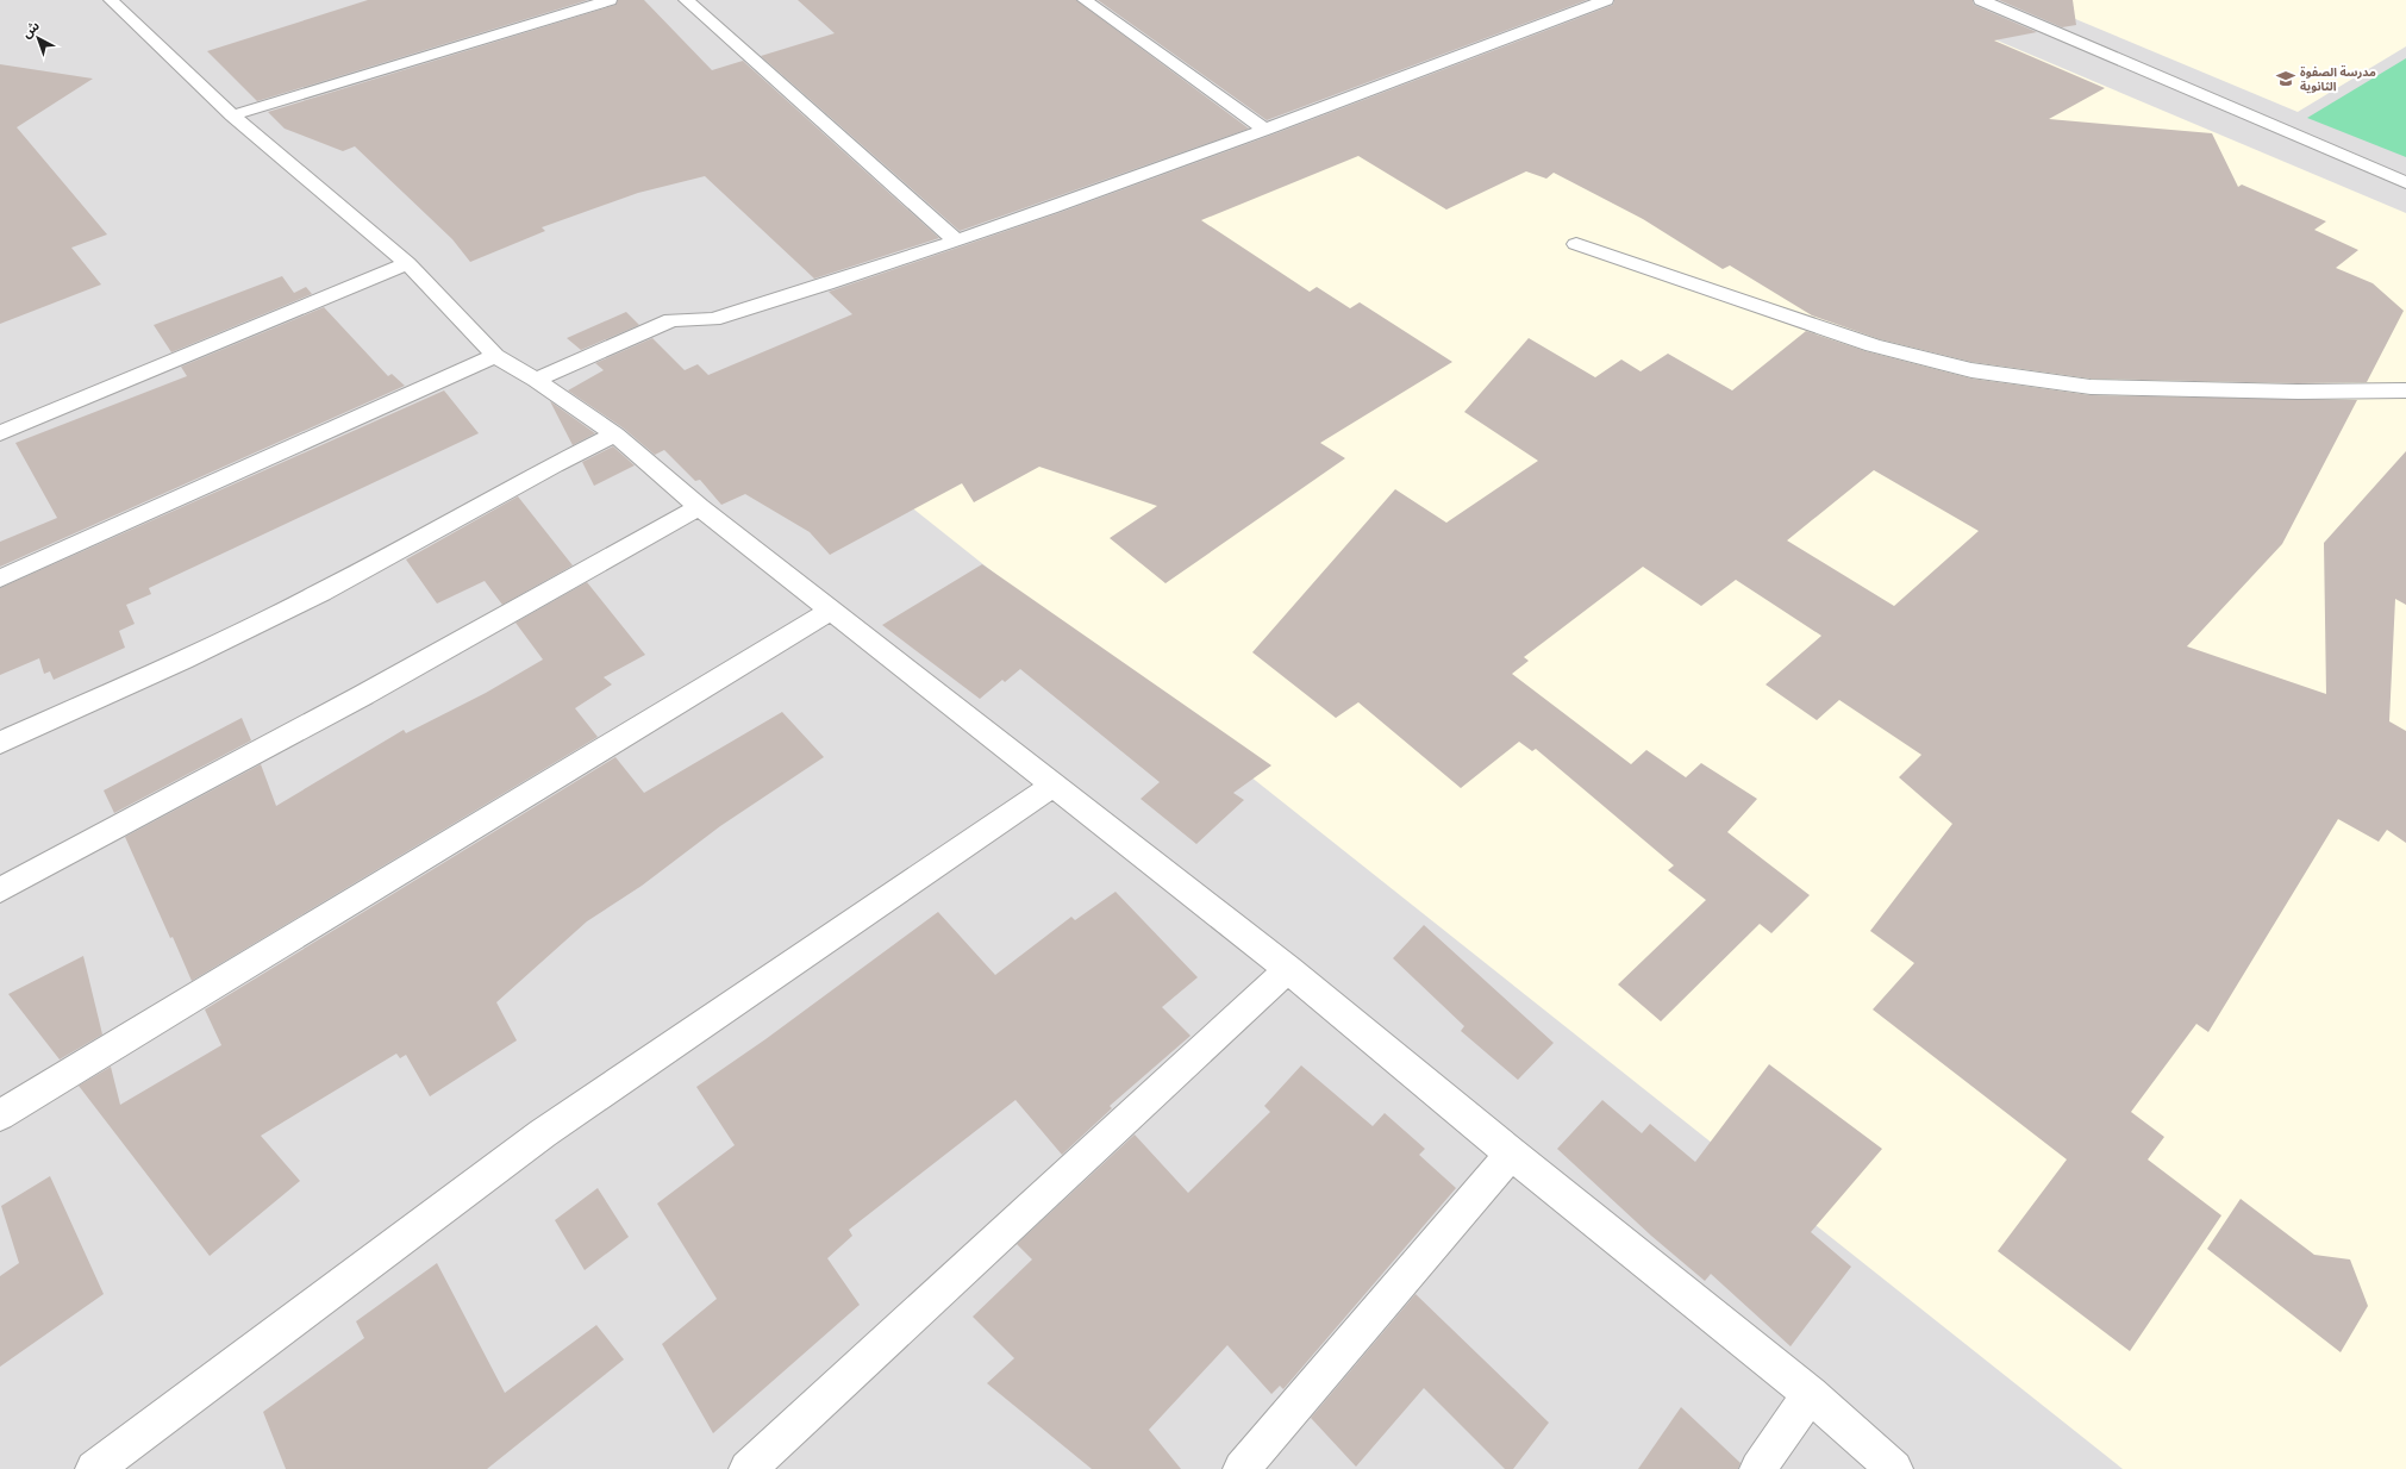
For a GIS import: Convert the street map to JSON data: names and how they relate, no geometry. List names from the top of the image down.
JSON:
{
  "places": {
    "school or university": ["مدرسة الصفوة الثانوية"]
  },
  "north": "top left"
}
